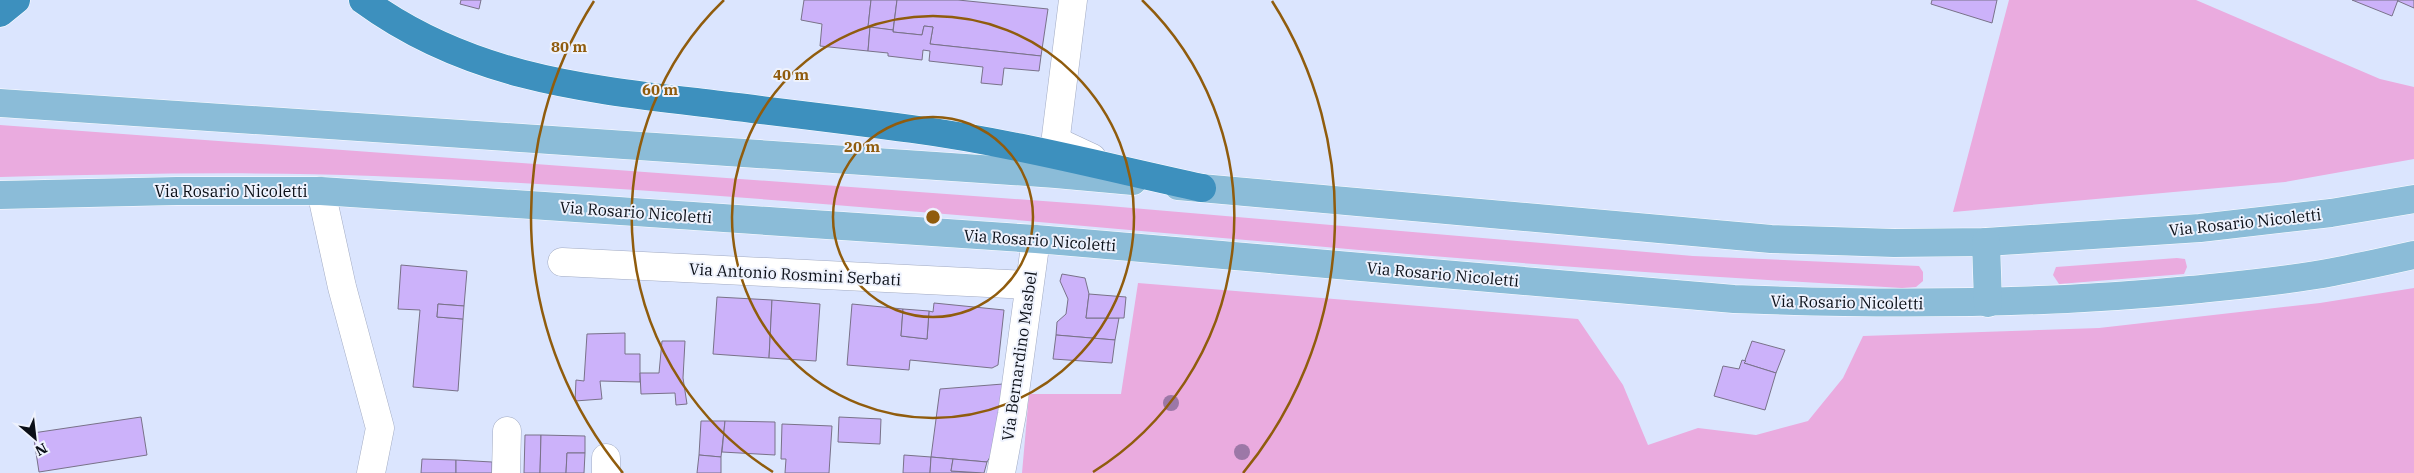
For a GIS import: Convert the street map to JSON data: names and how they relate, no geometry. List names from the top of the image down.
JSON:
{
  "streets": {
    "main road": ["Via Rosario Nicoletti"],
    "street": ["Via Antonio Rosmini Serbati", "Via Bernardino Masbel"]
  },
  "crossings": [
    ["Via Rosario Nicoletti", "Via Bernardino Masbel"],
    ["Via Antonio Rosmini Serbati", "Via Bernardino Masbel"]
  ],
  "north": "bottom right",
  "rings": [
    "80 m",
    "40 m",
    "60 m",
    "20 m"
  ]
}
